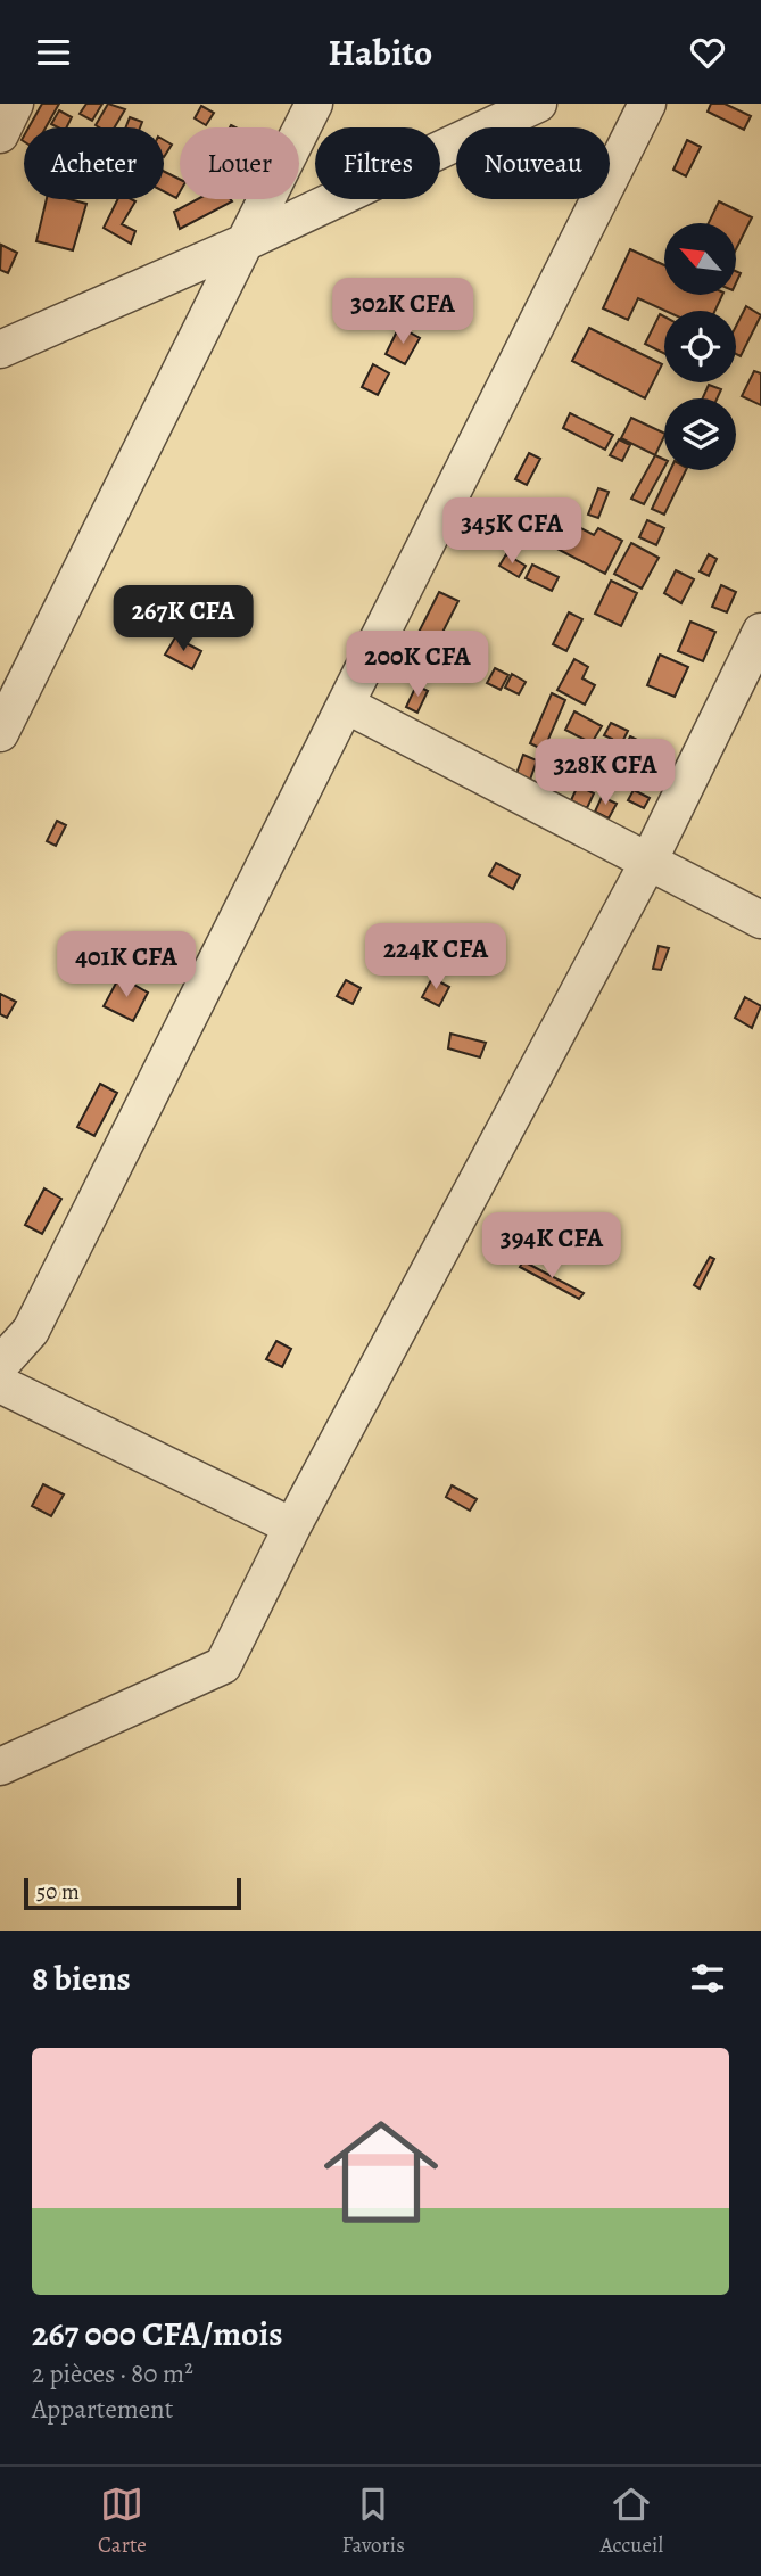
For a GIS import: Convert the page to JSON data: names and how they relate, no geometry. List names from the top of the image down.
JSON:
{
  "scale_bar": "50 m",
  "north": "top left",
  "page": {
    "header": "Habito",
    "chip": [
      "Acheter",
      "Louer",
      "Filtres",
      "Nouveau"
    ],
    "price": [
      "302K CFA",
      "345K CFA",
      "267K CFA",
      "200K CFA",
      "328K CFA",
      "224K CFA",
      "401K CFA",
      "394K CFA"
    ],
    "scale": "50 m",
    "heading": "8 biens",
    "list": [
      {
        "name": "267 000 CFA/mois",
        "note": "2 pièces · 80 m² · Appartement"
      }
    ],
    "tabs": ["Carte", "Favoris", "Accueil"]
  }
}
